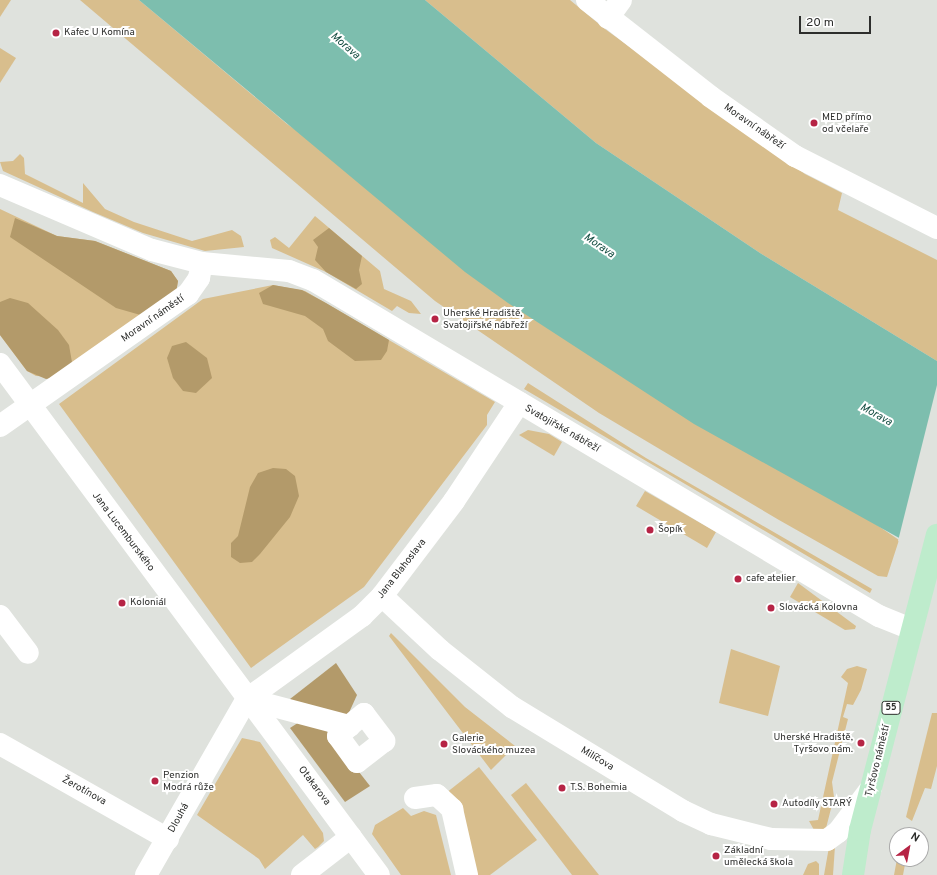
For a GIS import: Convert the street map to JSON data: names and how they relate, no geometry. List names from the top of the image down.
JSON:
{
  "streets": {
    "main road": ["55", "Tyršovo náměstí"],
    "street": [
      "Moravní nábřeží",
      "Moravní náměstí",
      "Svatojiřské nábřeží",
      "Jana Lucemburského",
      "Jana Blahoslava",
      "Milíčova",
      "Otakarova",
      "Žerotínova",
      "Dlouhá"
    ]
  },
  "crossings": [
    ["Moravní náměstí", "Svatojiřské nábřeží"],
    ["Moravní náměstí", "Jana Lucemburského"],
    ["Svatojiřské nábřeží", "Jana Blahoslava"],
    ["Svatojiřské nábřeží", "Tyršovo náměstí"],
    ["Jana Lucemburského", "Jana Blahoslava"],
    ["Jana Lucemburského", "Otakarova"],
    ["Jana Lucemburského", "Dlouhá"],
    ["Jana Blahoslava", "Milíčova"],
    ["Jana Blahoslava", "Otakarova"],
    ["Jana Blahoslava", "Dlouhá"],
    ["Milíčova", "Tyršovo náměstí"],
    ["Otakarova", "Dlouhá"],
    ["Žerotínova", "Dlouhá"]
  ],
  "water": ["Morava"],
  "places": [
    "Kafec U Komína",
    "MED přímo od včelaře",
    "Uherské Hradiště, Svatojiřské nábřeží",
    "Šopík",
    "cafe atelier",
    "Koloniál",
    "Slovácká Kolovna",
    "Uherské Hradiště, Tyršovo nám.",
    "Galerie Slováckého muzea",
    "Penzion Modrá růže",
    "T.S. Bohemia",
    "Autodíly STARÝ",
    "Základní umělecká škola"
  ],
  "scale_bar": "20 m",
  "north": "top right"
}
